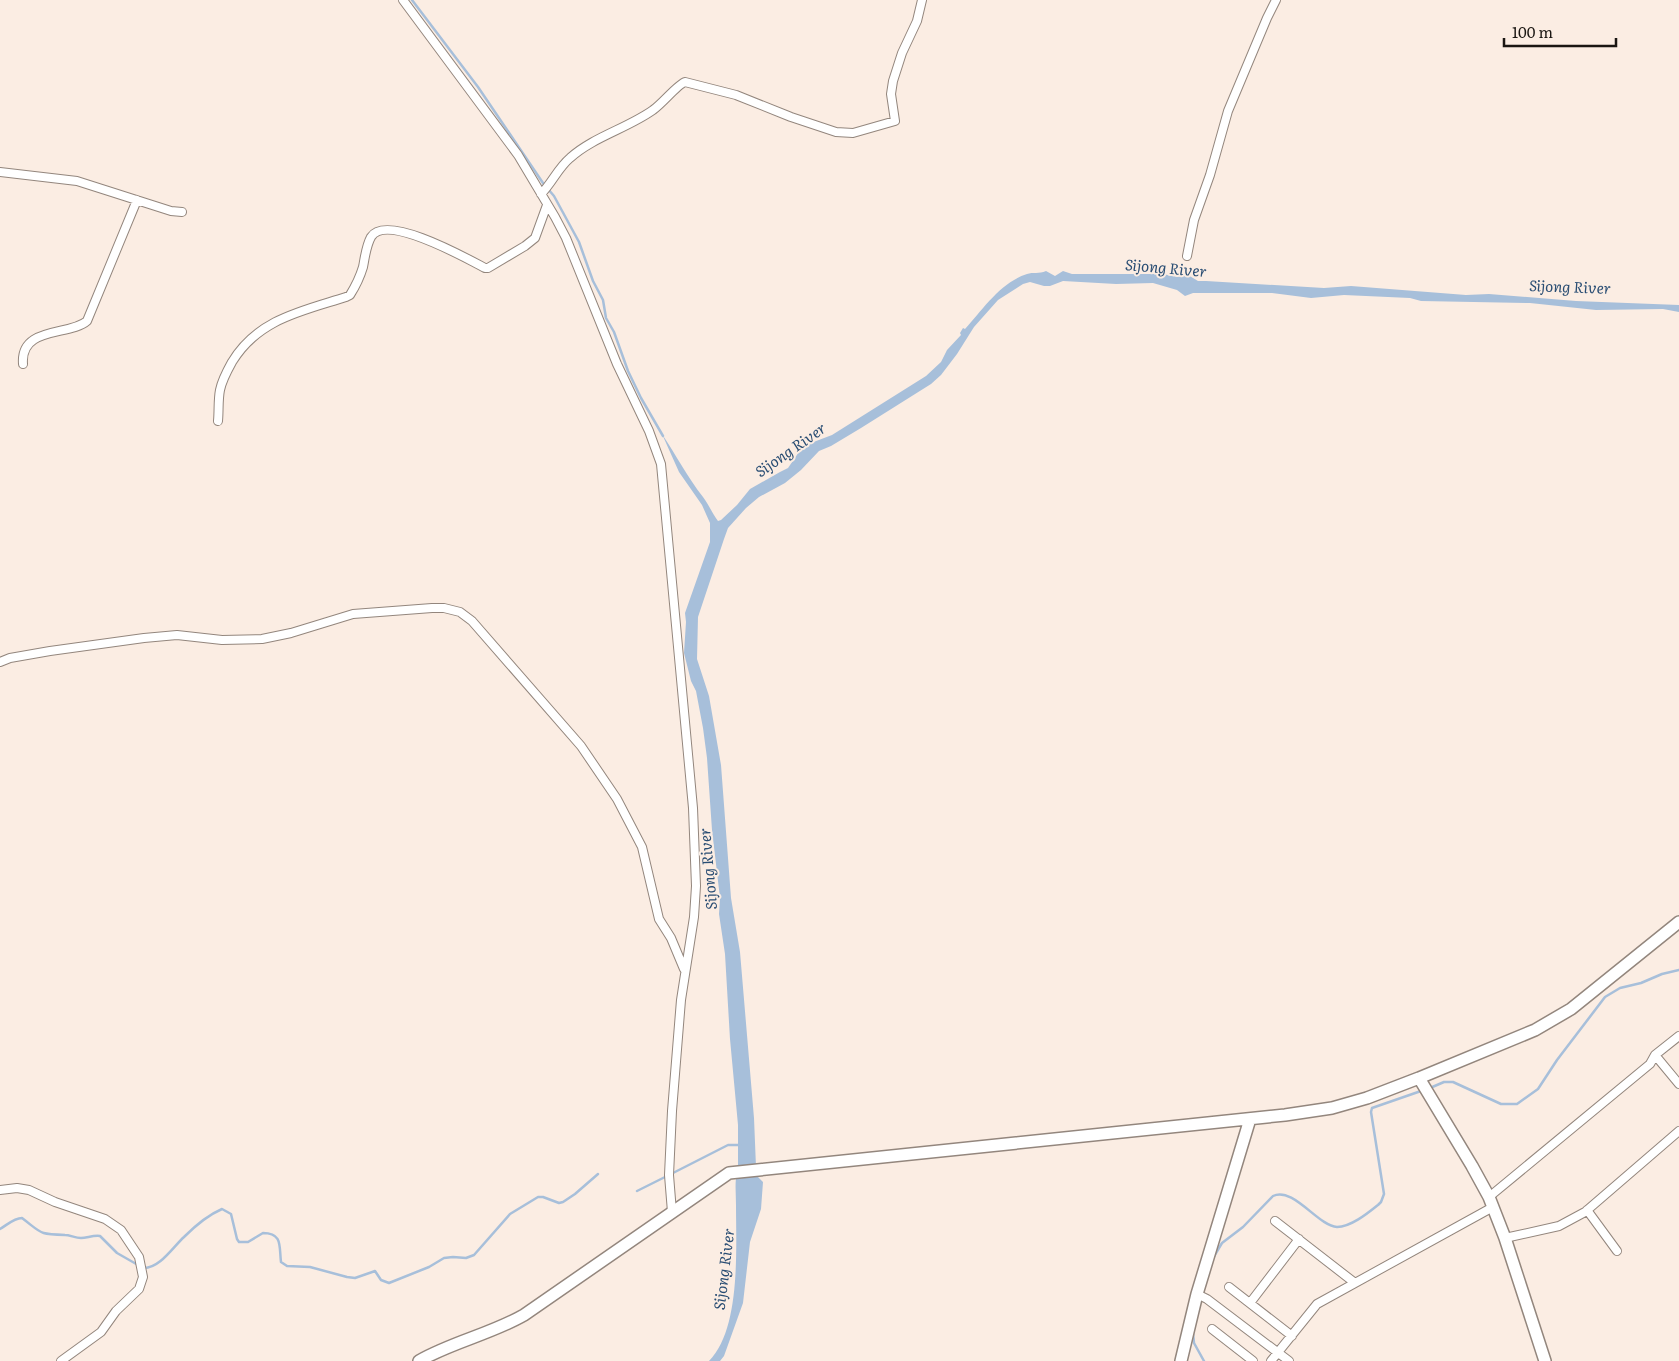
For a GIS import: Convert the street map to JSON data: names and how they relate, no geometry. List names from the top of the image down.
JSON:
{
  "water": ["Sijong River"],
  "scale_bar": "100 m"
}
